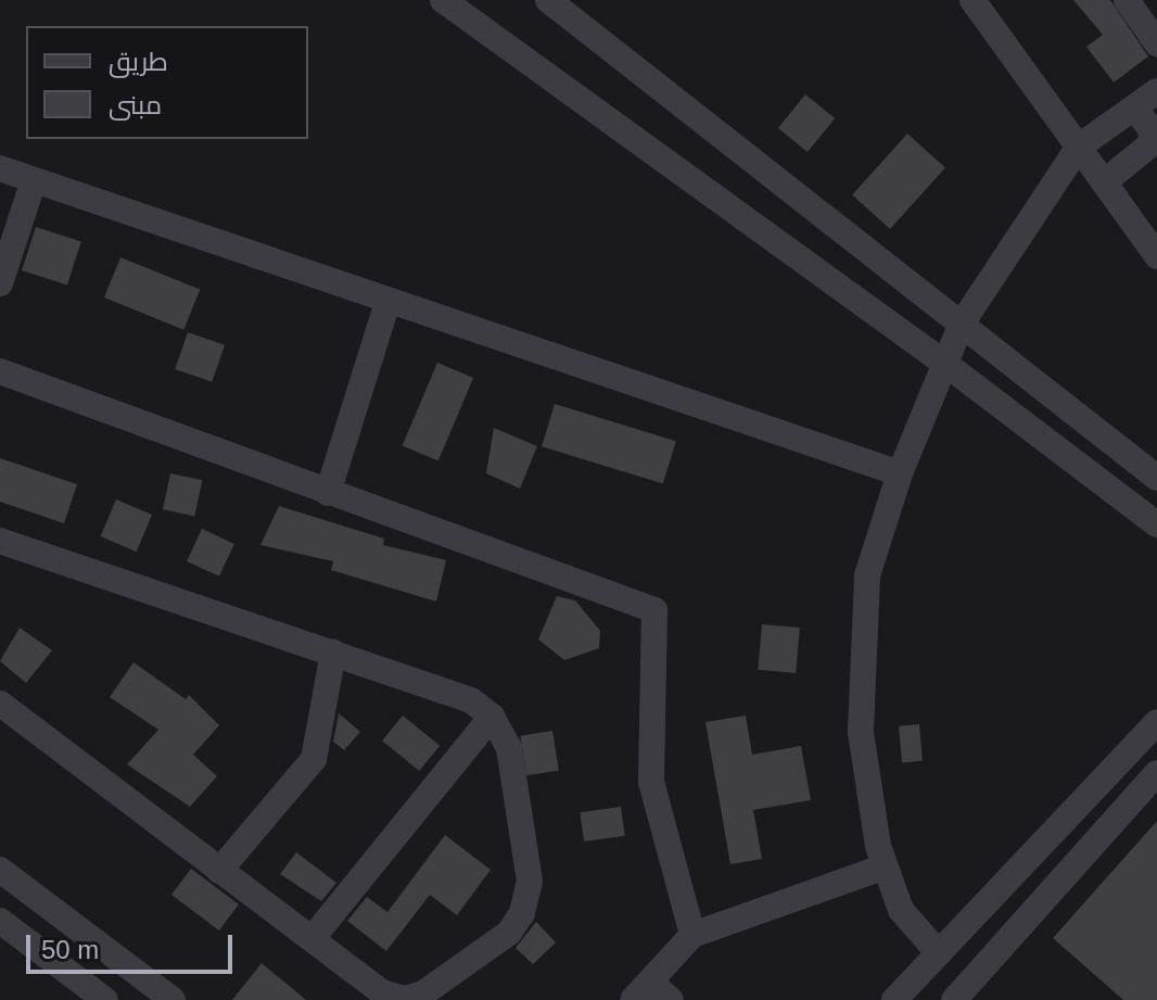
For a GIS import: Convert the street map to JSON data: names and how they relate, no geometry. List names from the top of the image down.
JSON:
{
  "legend": ["طريق", "مبنى"],
  "scale_bar": "50 m"
}
